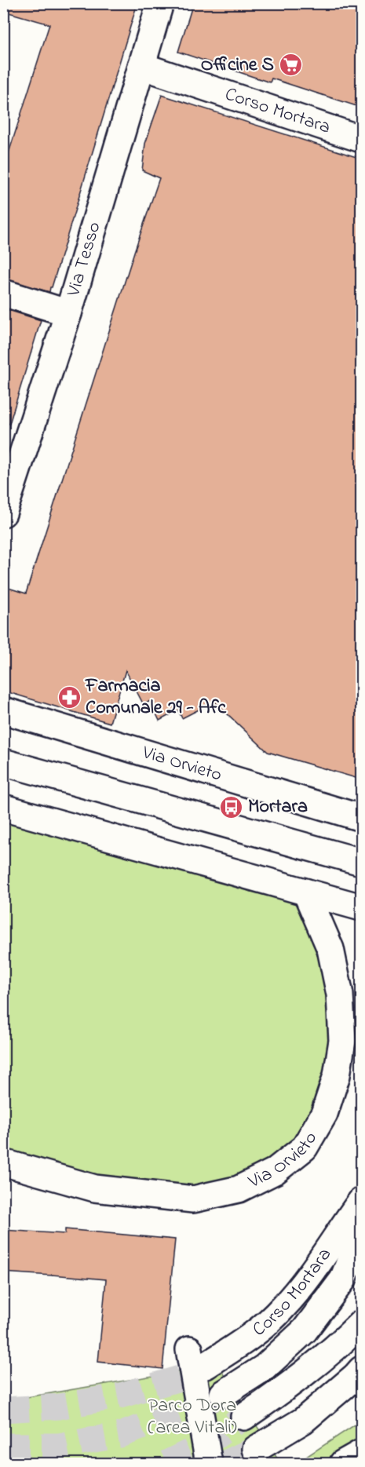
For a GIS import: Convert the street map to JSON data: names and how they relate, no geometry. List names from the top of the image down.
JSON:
{
  "streets": {
    "street": ["Corso Mortara", "Via Tesso", "Via Orvieto"]
  },
  "crossings": [
    ["Corso Mortara", "Via Tesso"]
  ],
  "parks": ["Parco Dora (area Vitali)"],
  "places": {
    "supermarket": ["Officine S"],
    "pharmacy": ["Farmacia Comunale 29 - Afc"],
    "bus stop": ["Mortara"]
  }
}
